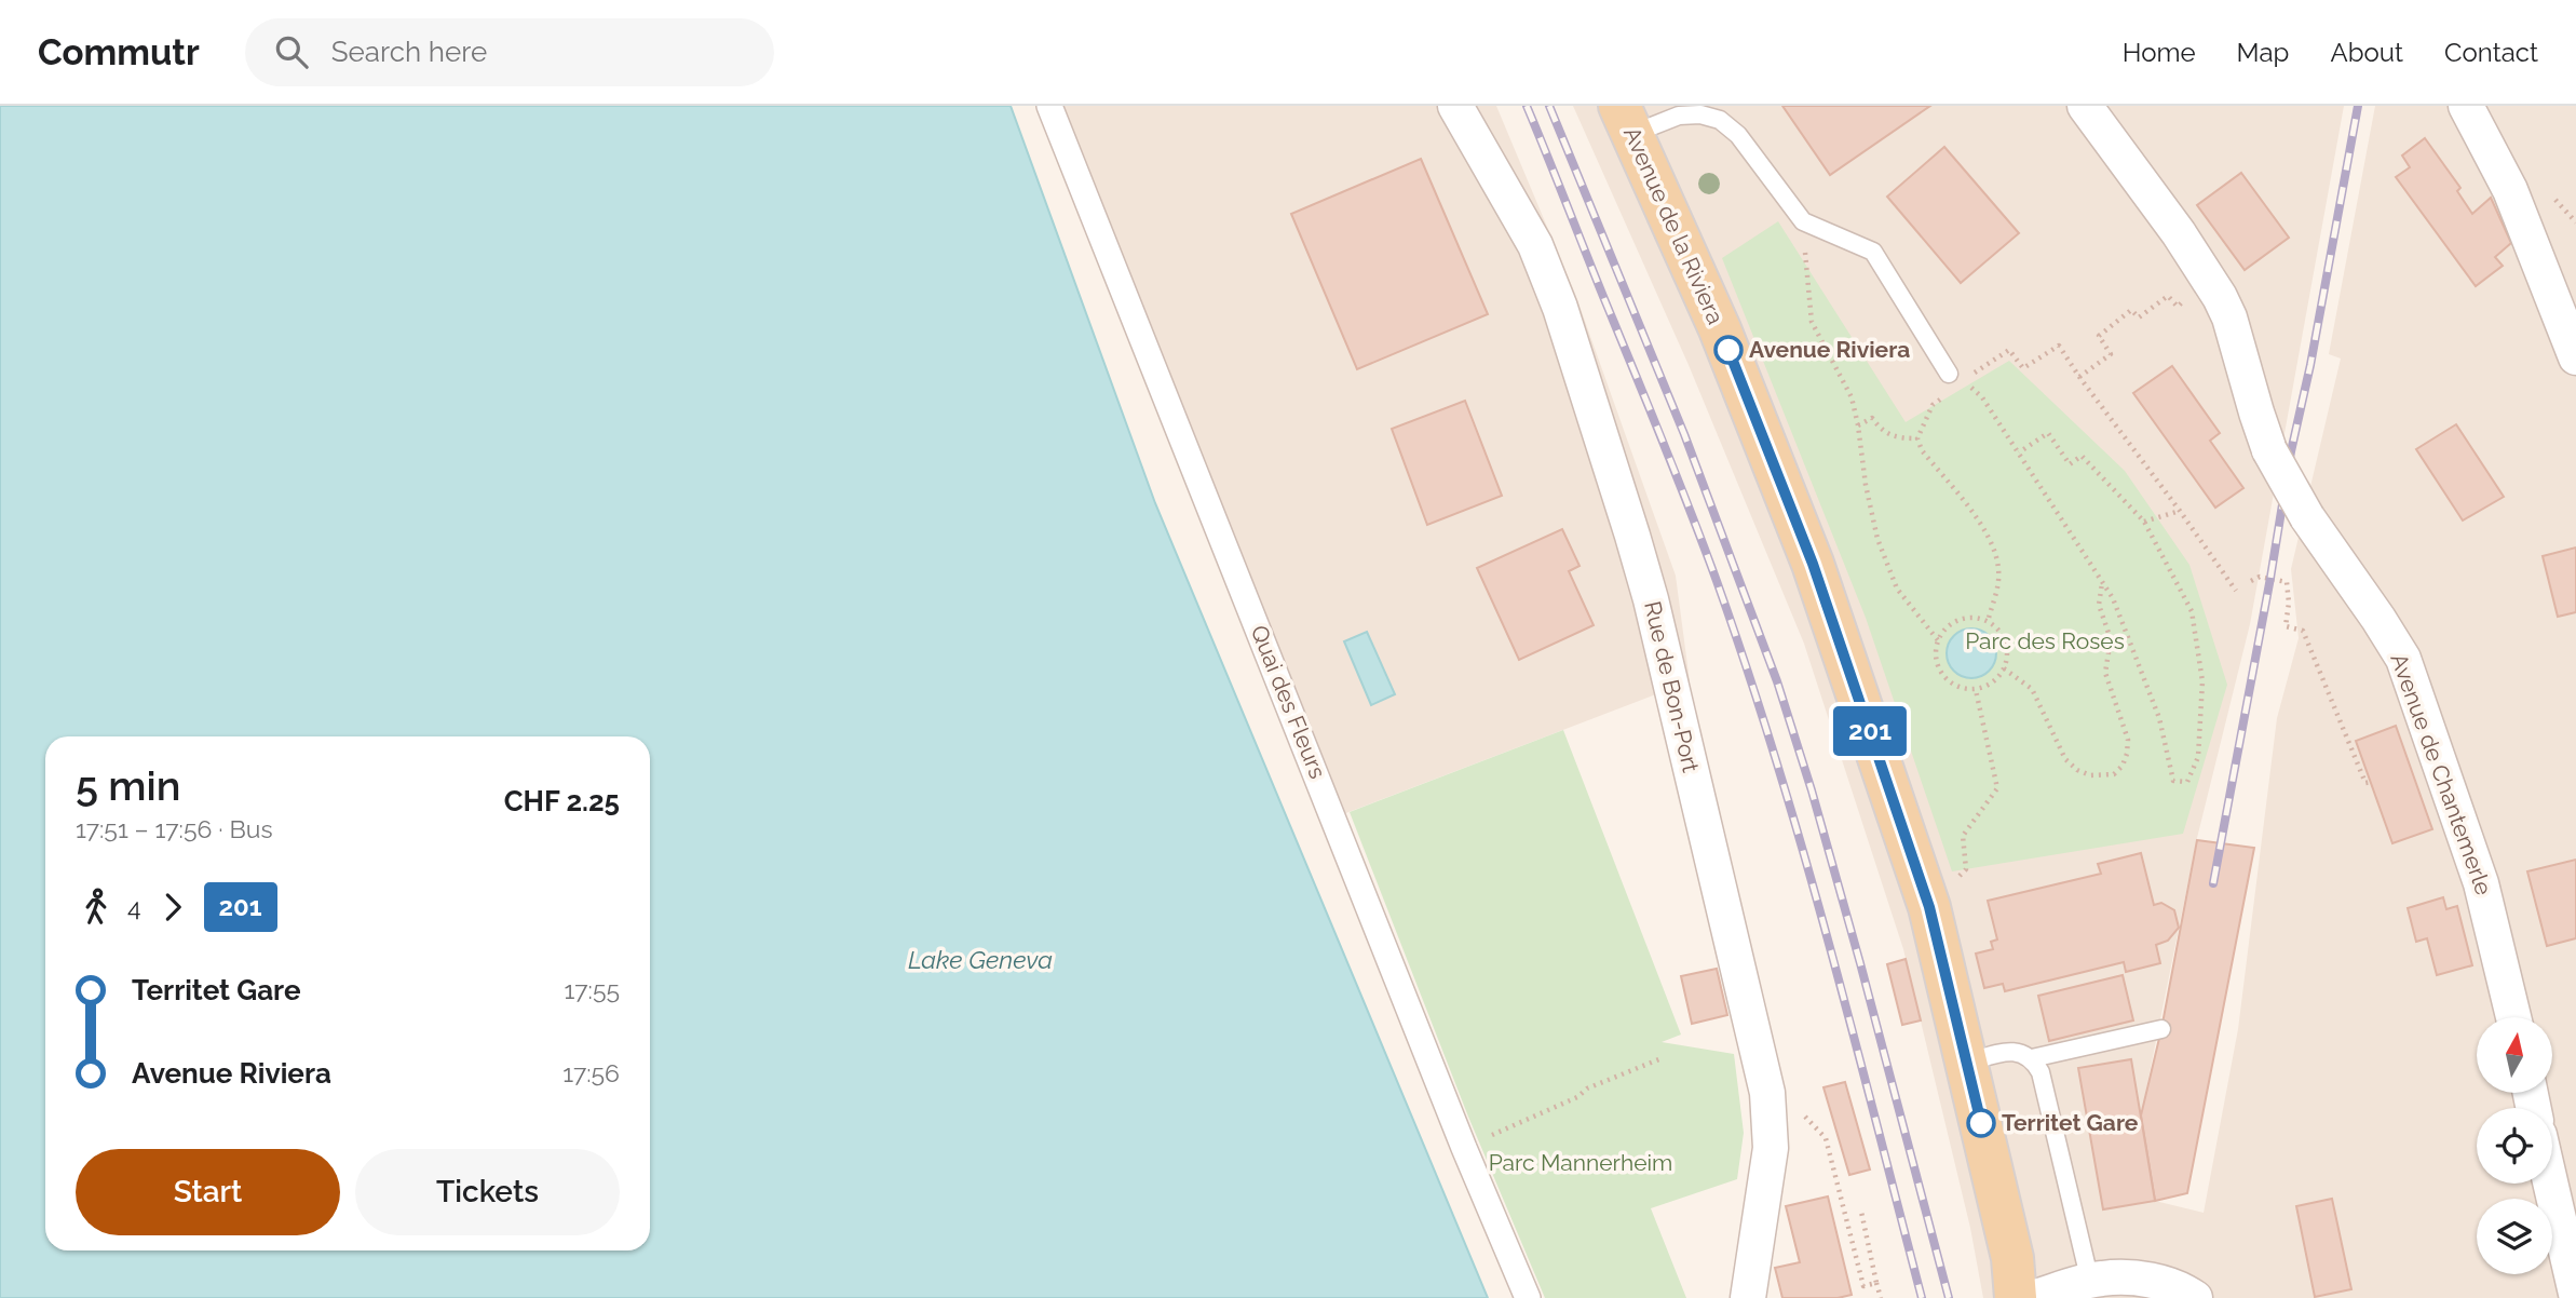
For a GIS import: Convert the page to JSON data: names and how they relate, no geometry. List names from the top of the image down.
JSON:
{
  "streets": {
    "main road": ["Avenue de la Riviera"],
    "street": ["Rue de Bon-Port", "Quai des Fleurs", "Avenue de Chantemerle"]
  },
  "water": ["Lake Geneva"],
  "parks": ["Parc des Roses", "Parc Mannerheim"],
  "places": ["Avenue Riviera", "Territet Gare"],
  "lines": ["bus line 201"],
  "north": "top",
  "page": {
    "header": "Commutr",
    "search": "Search here",
    "nav": [
      "Home",
      "Map",
      "About",
      "Contact"
    ],
    "on_map": "201",
    "heading": ["5 min", "17:51 – 17:56 · Bus", "CHF 2.25"],
    "legs": ["4", "201"],
    "list": [
      {
        "name": "Territet Gare",
        "value": "17:55"
      },
      {
        "name": "Avenue Riviera",
        "value": "17:56"
      }
    ],
    "buttons": ["Start", "Tickets"]
  }
}
